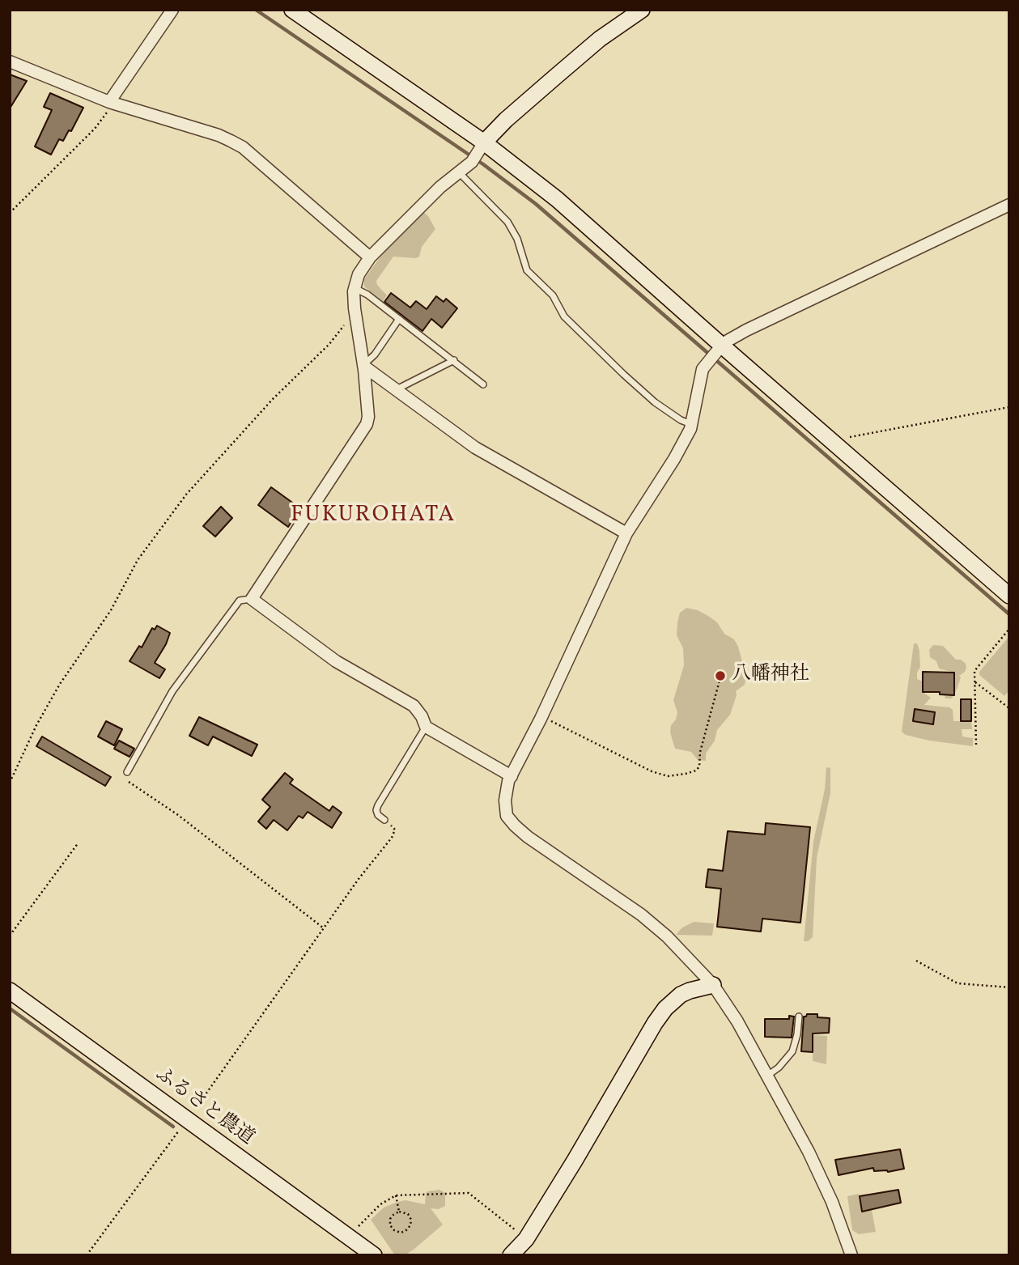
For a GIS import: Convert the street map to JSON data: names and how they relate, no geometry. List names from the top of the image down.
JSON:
{
  "streets": {
    "street": ["ふるさと農道"]
  },
  "districts": ["FUKUROHATA"],
  "places": ["八幡神社"]
}
